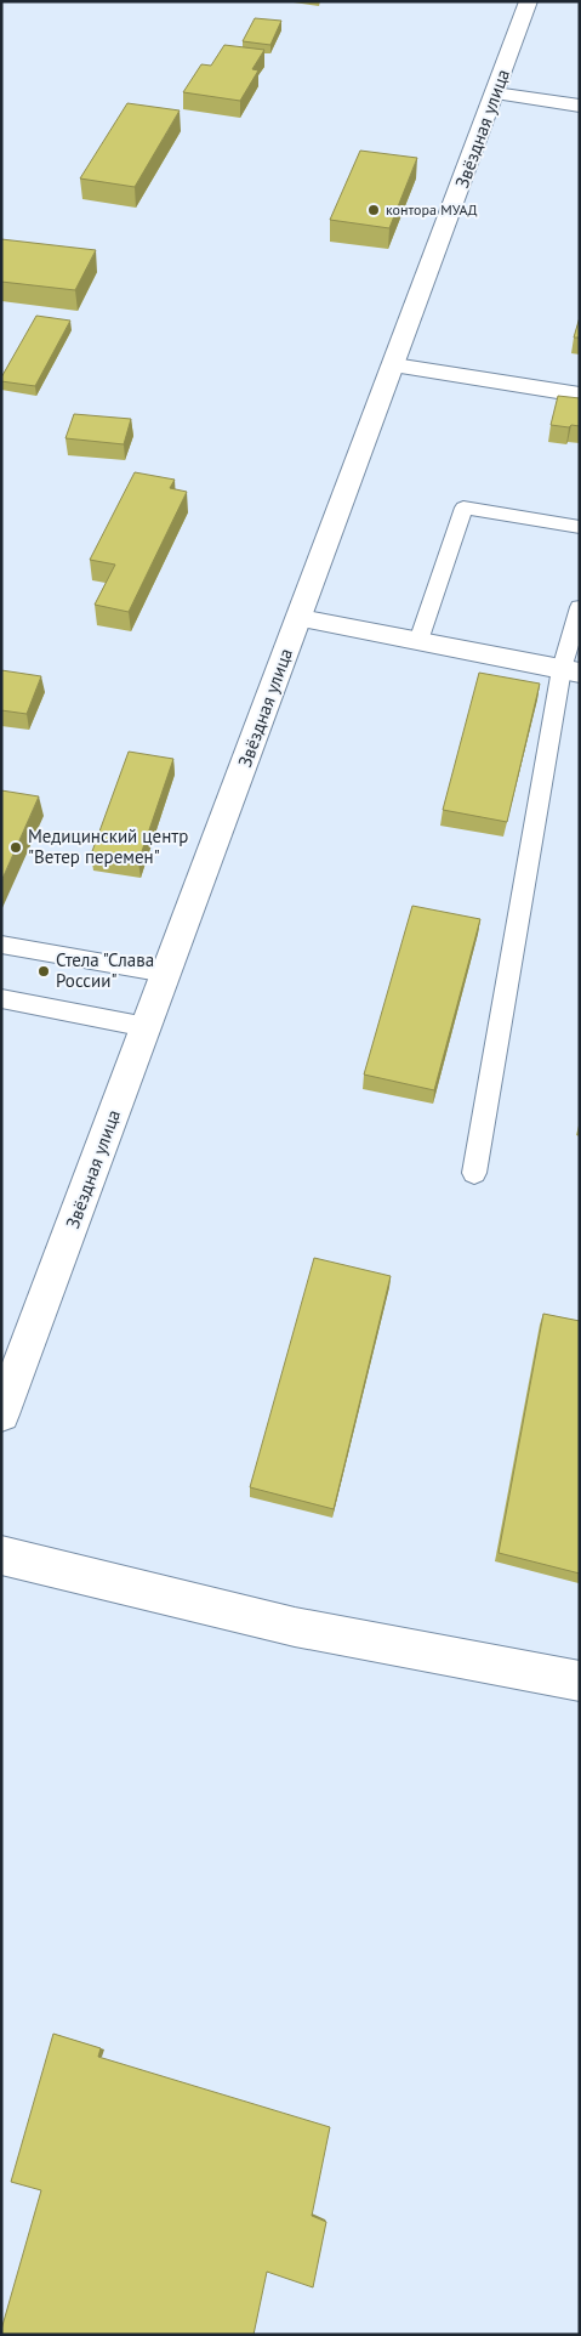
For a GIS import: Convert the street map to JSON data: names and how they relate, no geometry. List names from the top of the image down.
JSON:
{
  "streets": {
    "main road": ["Звёздная улица"]
  },
  "places": ["контора МУАД", "Медицинский центр \"Ветер перемен\"", "Стела \"Слава России\""]
}
